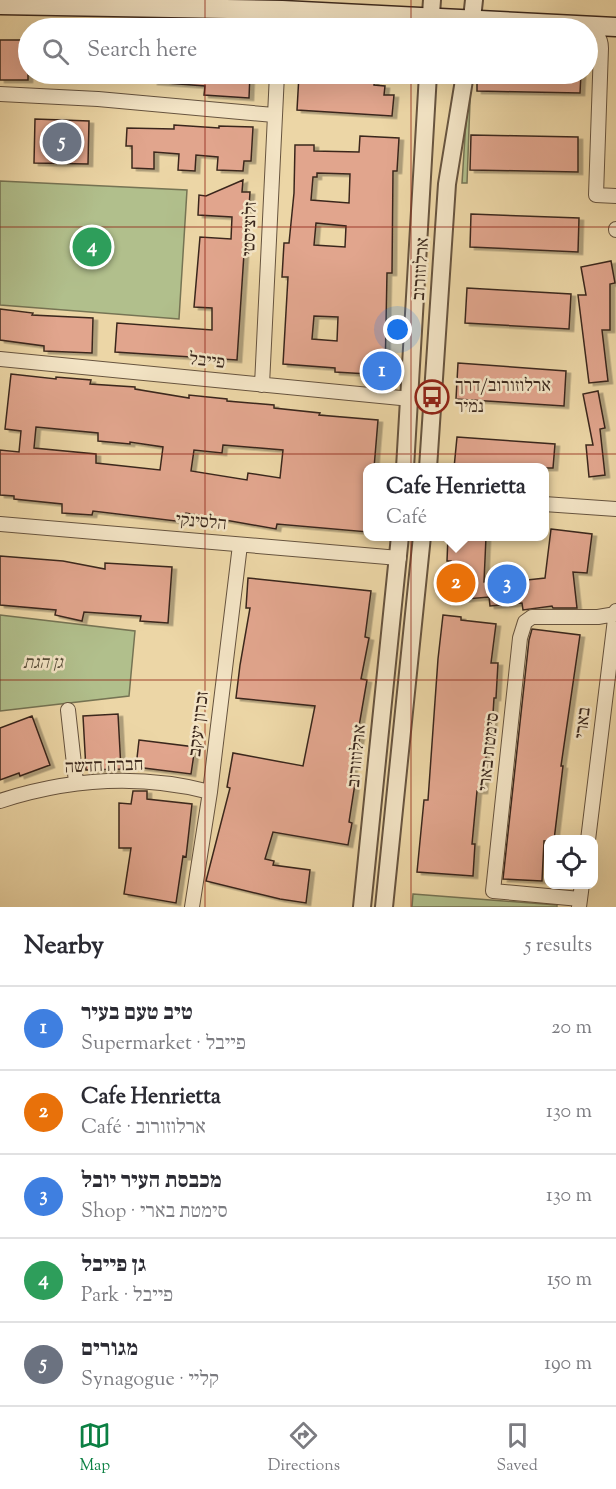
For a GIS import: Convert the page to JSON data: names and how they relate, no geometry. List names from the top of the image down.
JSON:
{
  "streets": {
    "street": [
      "זלוציסטי",
      "ארלוזורוב",
      "פייבל",
      "הלסינקי",
      "בארי",
      "זכרון יעקב",
      "סימטת בארי",
      "חברה חדשה"
    ]
  },
  "crossings": [
    ["זלוציסטי", "פייבל"],
    ["ארלוזורוב", "פייבל"],
    ["ארלוזורוב", "הלסינקי"],
    ["הלסינקי", "זכרון יעקב"],
    ["בארי", "סימטת בארי"],
    ["זכרון יעקב", "חברה חדשה"]
  ],
  "parks": ["גן הגת"],
  "places": {
    "bus stop": ["ארלוזורוב/דרך נמיר"]
  },
  "page": {
    "search": "Search here",
    "pins": [
      "5",
      "4",
      "1",
      "2",
      "3"
    ],
    "popup": ["Cafe Henrietta", "Café"],
    "heading": ["Nearby", "5 results"],
    "list": [
      {
        "mark": "1",
        "name": "טיב טעם בעיר",
        "note": "Supermarket · פייבל",
        "value": "20 m"
      },
      {
        "mark": "2",
        "name": "Cafe Henrietta",
        "note": "Café · ארלוזורוב",
        "value": "130 m"
      },
      {
        "mark": "3",
        "name": "מכבסת העיר יובל",
        "note": "Shop · סימטת בארי",
        "value": "130 m"
      },
      {
        "mark": "4",
        "name": "גן פייבל",
        "note": "Park · פייבל",
        "value": "150 m"
      },
      {
        "mark": "5",
        "name": "מגורים",
        "note": "Synagogue · קליי",
        "value": "190 m"
      }
    ],
    "nav": ["Map", "Directions", "Saved"]
  }
}
